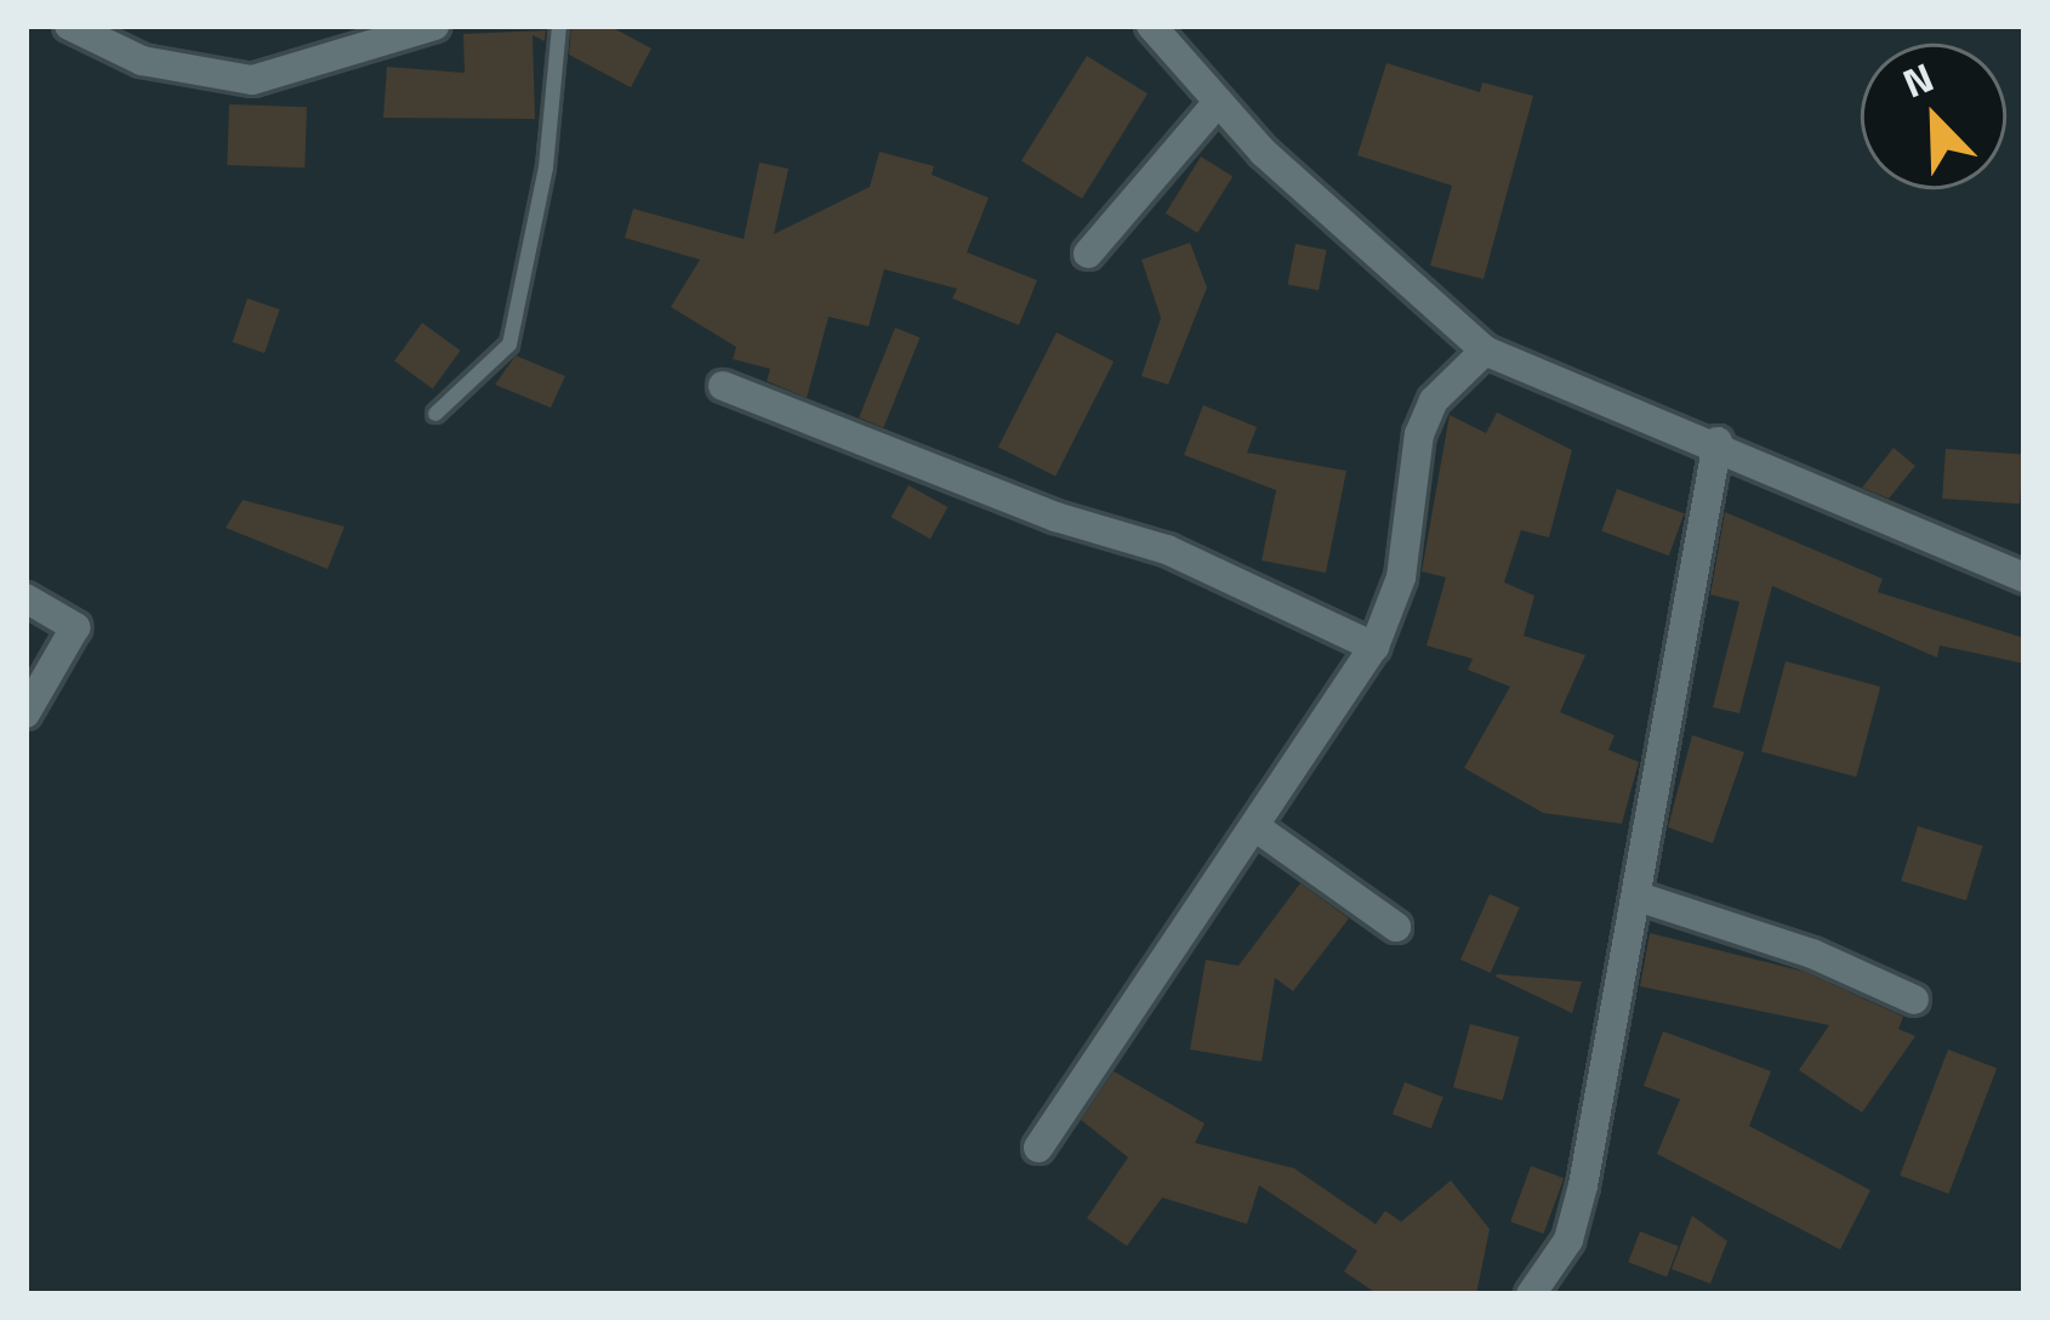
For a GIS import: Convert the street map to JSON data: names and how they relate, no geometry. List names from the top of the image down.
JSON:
{
  "north": "top left"
}
